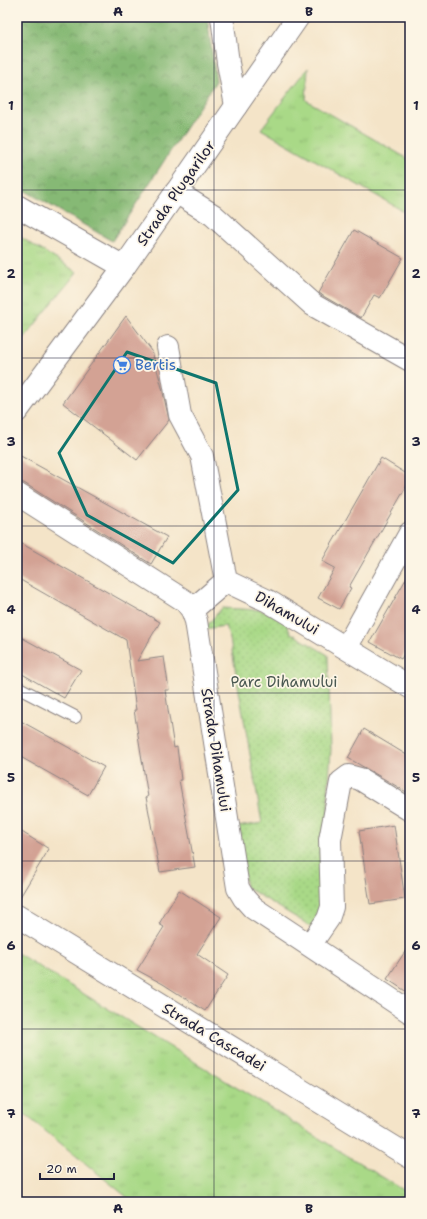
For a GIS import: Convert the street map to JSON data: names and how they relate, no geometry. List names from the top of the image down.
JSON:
{
  "streets": {
    "street": [
      "Strada Plugarilor",
      "Dihamului",
      "Strada Dihamului",
      "Strada Cascadei"
    ]
  },
  "parks": ["Parc Dihamului"],
  "places": {
    "supermarket": ["Bertis"]
  },
  "scale_bar": "20 m",
  "grid": {
    "columns": ["A", "B"],
    "rows": [
      "1",
      "2",
      "3",
      "4",
      "5",
      "6",
      "7"
    ]
  }
}
